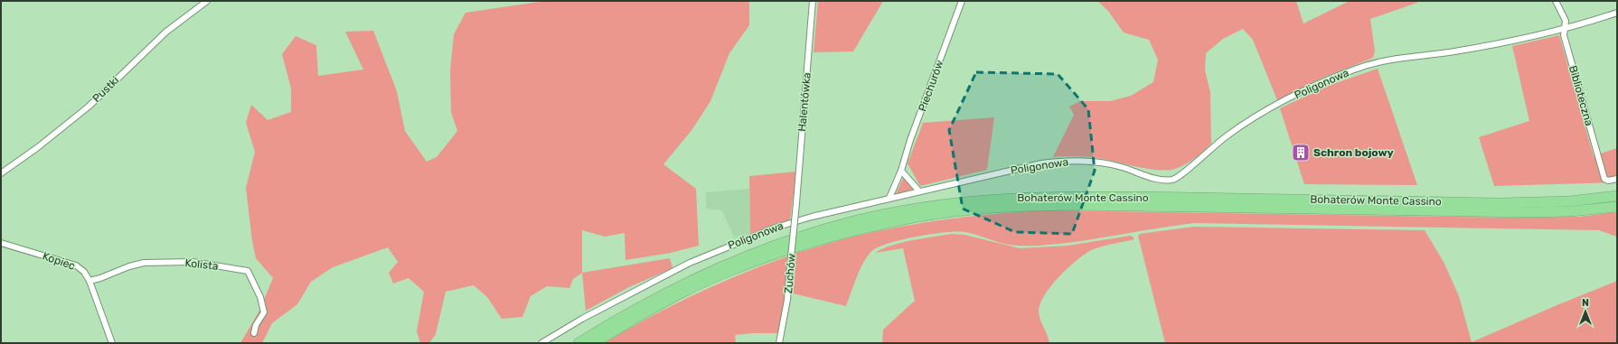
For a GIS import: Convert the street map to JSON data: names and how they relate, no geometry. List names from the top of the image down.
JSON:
{
  "streets": {
    "highway": ["Bohaterów Monte Cassino"],
    "street": [
      "Poligonowa",
      "Piechurów",
      "Pustki",
      "Biblioteczna",
      "Halentówka",
      "Kopiec",
      "Kolista",
      "Zuchów"
    ]
  },
  "crossings": [
    ["Poligonowa", "Piechurów"],
    ["Poligonowa", "Biblioteczna"],
    ["Halentówka", "Zuchów"],
    ["Kopiec", "Kolista"]
  ],
  "places": {
    "building": ["Schron bojowy"]
  },
  "north": "top"
}
